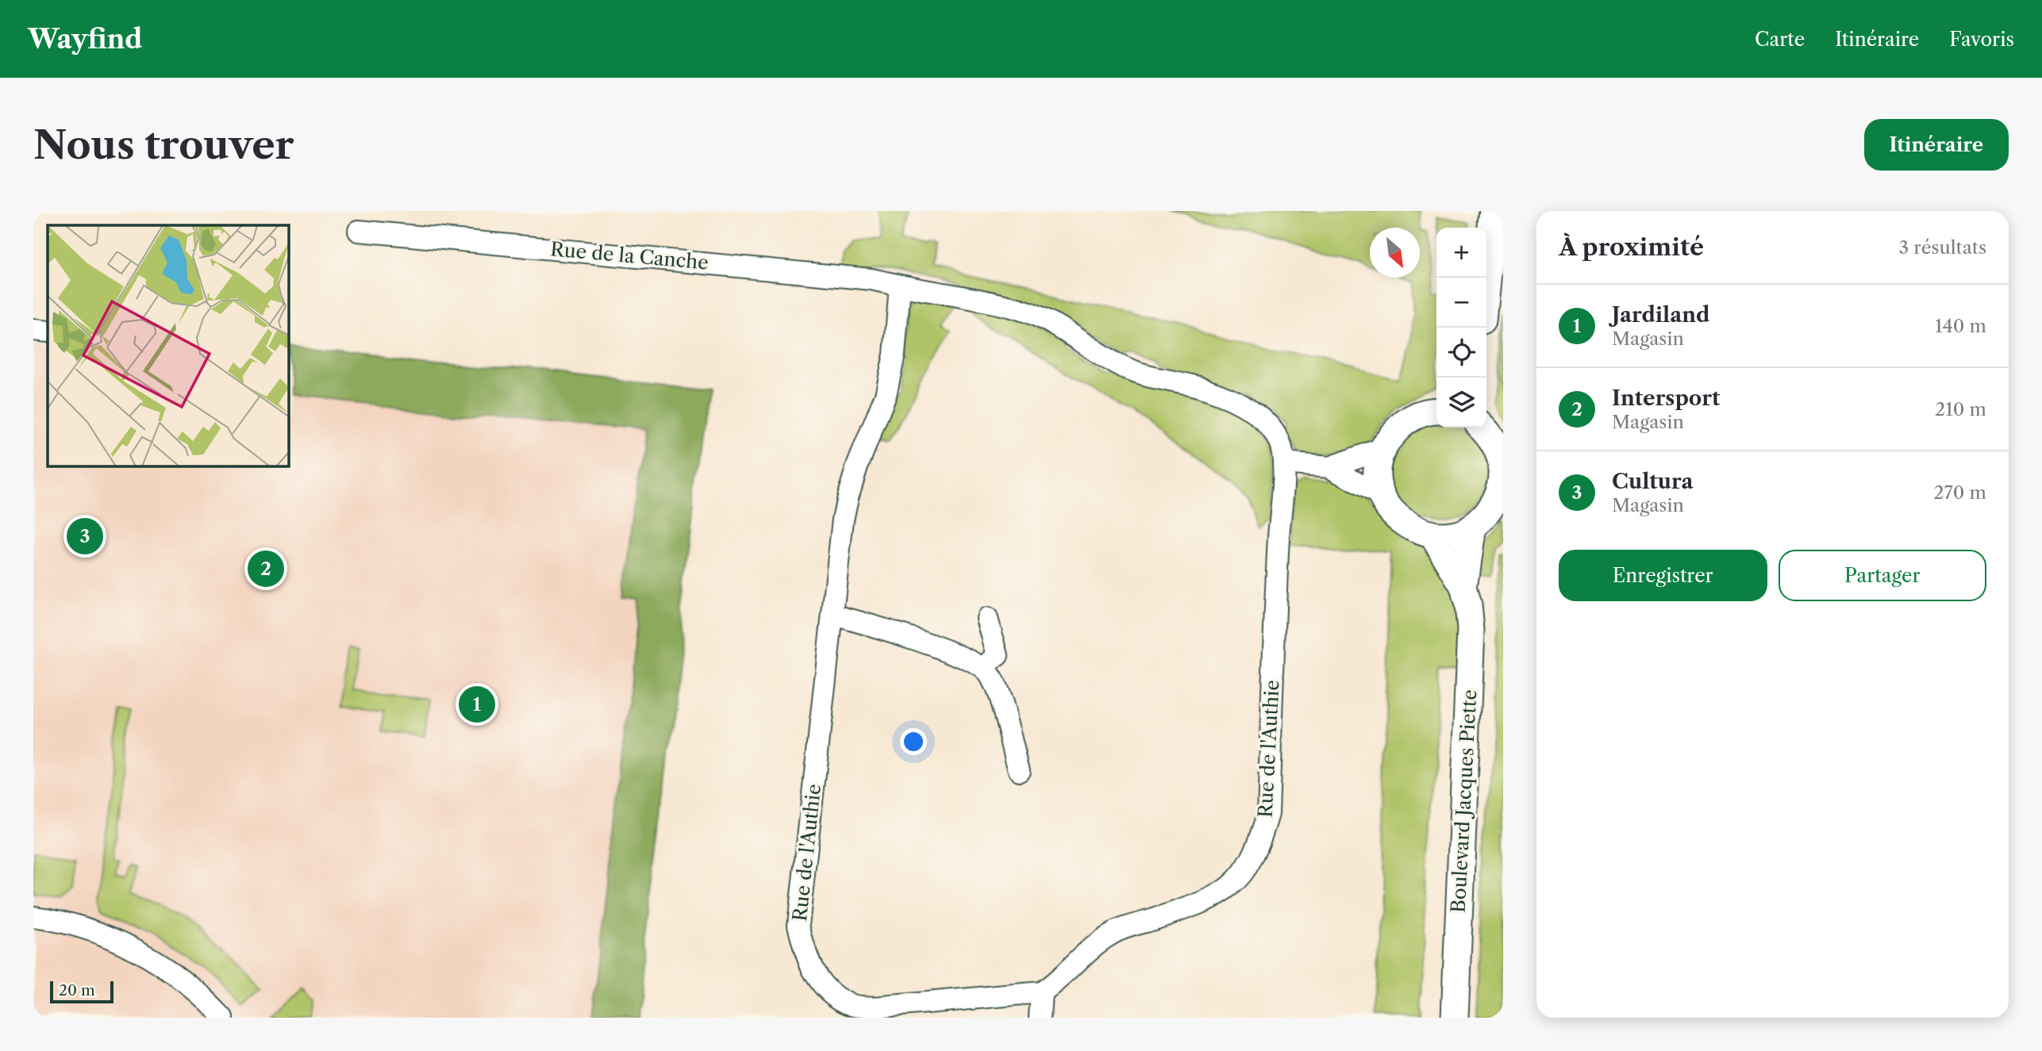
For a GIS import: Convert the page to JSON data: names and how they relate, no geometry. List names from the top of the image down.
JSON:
{
  "streets": {
    "main road": ["Boulevard Jacques Piette"],
    "street": ["Rue de la Canche", "Rue de l'Authie"]
  },
  "crossings": [
    ["Rue de la Canche", "Rue de l'Authie"]
  ],
  "scale_bar": "20 m",
  "north": "bottom right",
  "page": {
    "header": "Wayfind",
    "nav": ["Carte", "Itinéraire", "Favoris"],
    "buttons": [
      "Itinéraire",
      ["Enregistrer", "Partager"]
    ],
    "title": "Nous trouver",
    "heading": ["À proximité", "3 résultats"],
    "map_buttons": ["+", "−"],
    "list": [
      {
        "mark": "1",
        "name": "Jardiland",
        "note": "Magasin",
        "value": "140 m"
      },
      {
        "mark": "2",
        "name": "Intersport",
        "note": "Magasin",
        "value": "210 m"
      },
      {
        "mark": "3",
        "name": "Cultura",
        "note": "Magasin",
        "value": "270 m"
      }
    ],
    "pins": ["3", "2", "1"],
    "scale": "20 m"
  }
}
